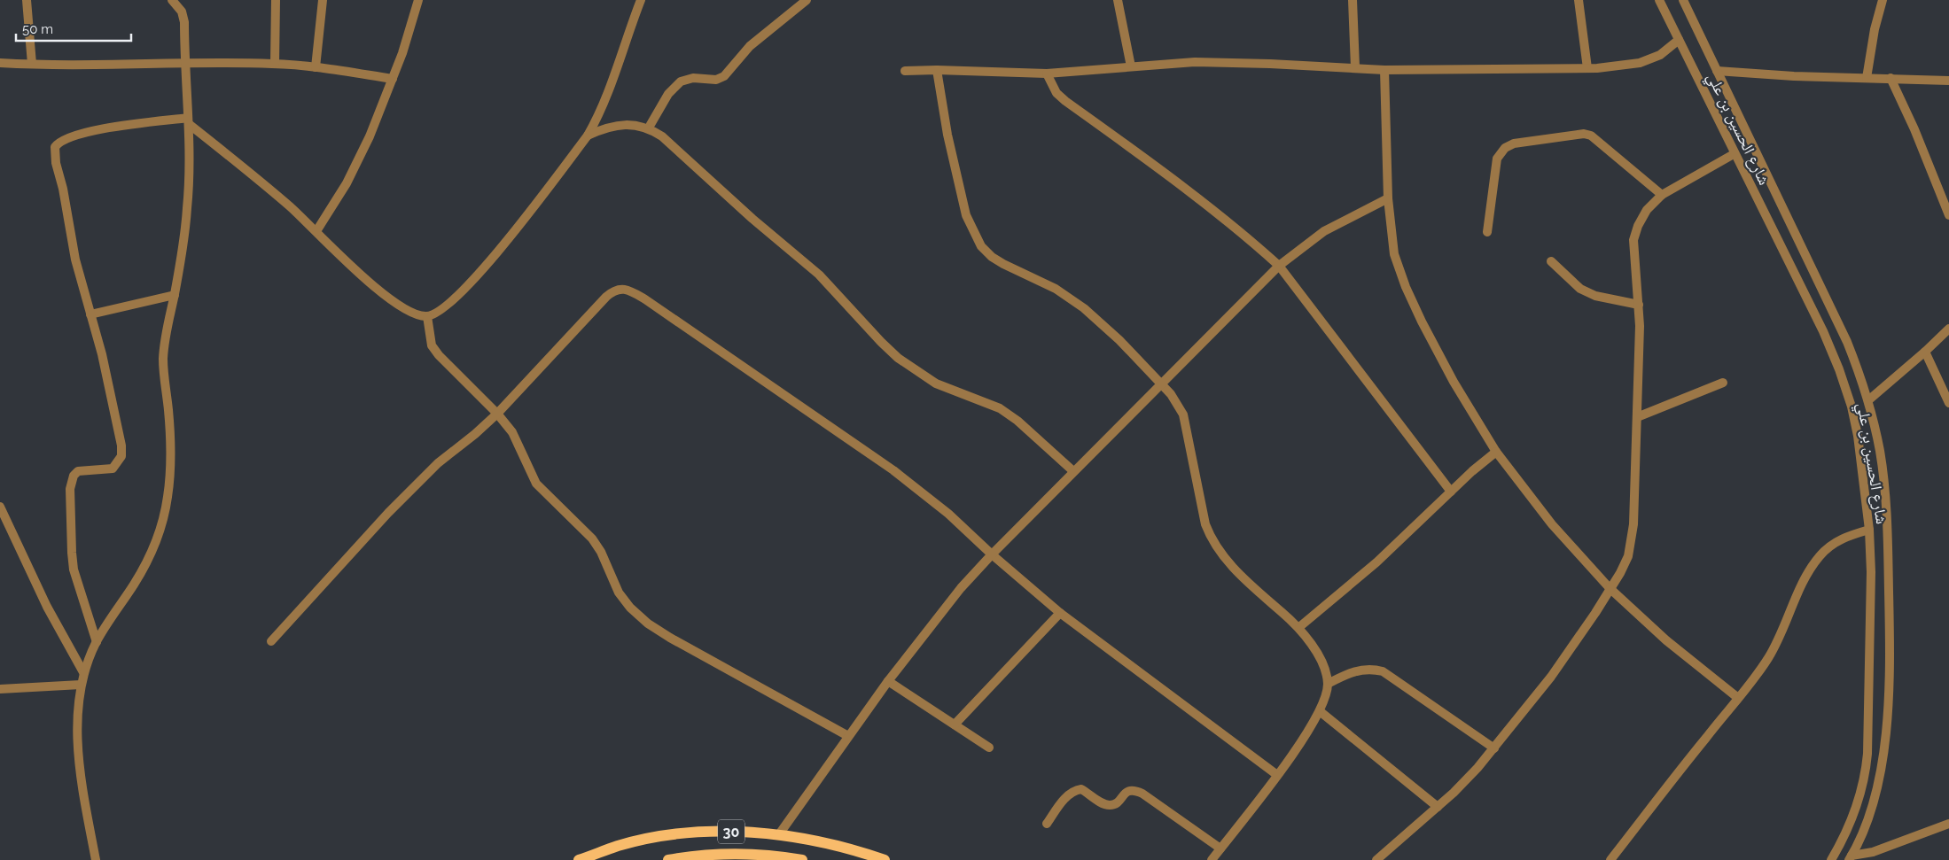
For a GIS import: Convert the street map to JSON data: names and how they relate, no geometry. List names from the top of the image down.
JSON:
{
  "streets": {
    "main road": ["30"],
    "street": ["شارع الحسين بن علي"]
  },
  "scale_bar": "50 m"
}
